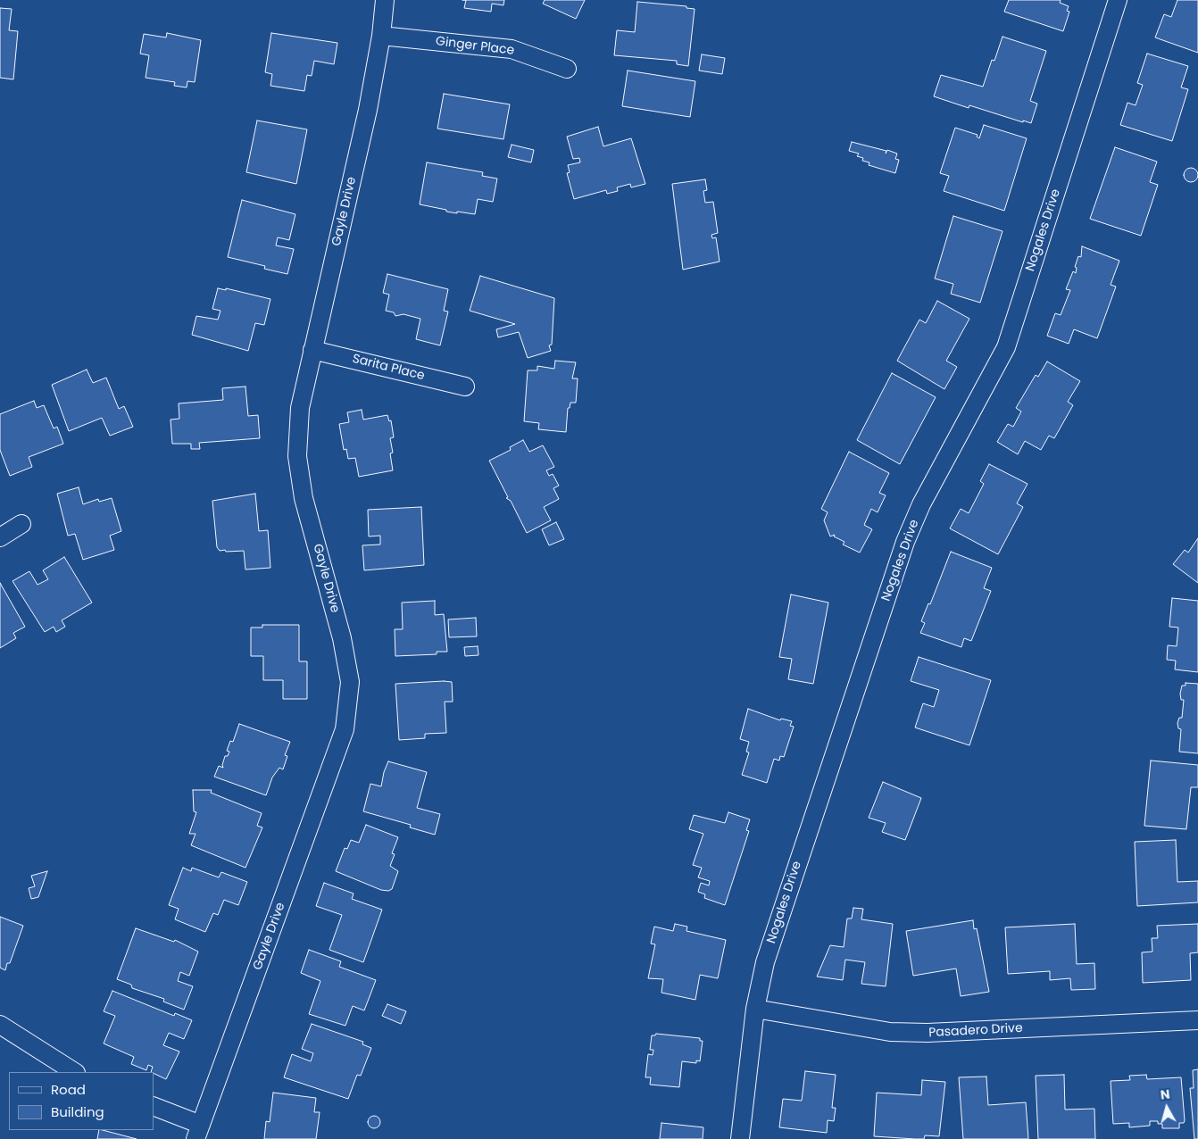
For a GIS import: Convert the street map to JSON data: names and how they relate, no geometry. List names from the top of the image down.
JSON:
{
  "streets": {
    "street": [
      "Ginger Place",
      "Gayle Drive",
      "Nogales Drive",
      "Sarita Place",
      "Pasadero Drive"
    ]
  },
  "crossings": [
    ["Ginger Place", "Gayle Drive"],
    ["Gayle Drive", "Sarita Place"],
    ["Nogales Drive", "Pasadero Drive"]
  ],
  "legend": ["Road", "Building"],
  "north": "top"
}
